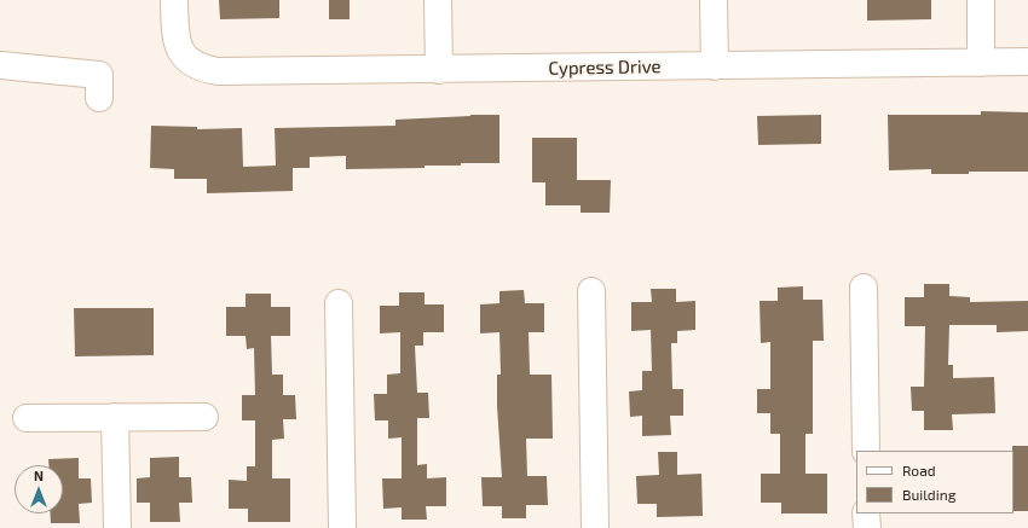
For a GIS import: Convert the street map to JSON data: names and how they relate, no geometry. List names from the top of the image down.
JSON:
{
  "streets": {
    "street": ["Cypress Drive"]
  },
  "legend": ["Road", "Building"],
  "north": "top"
}
